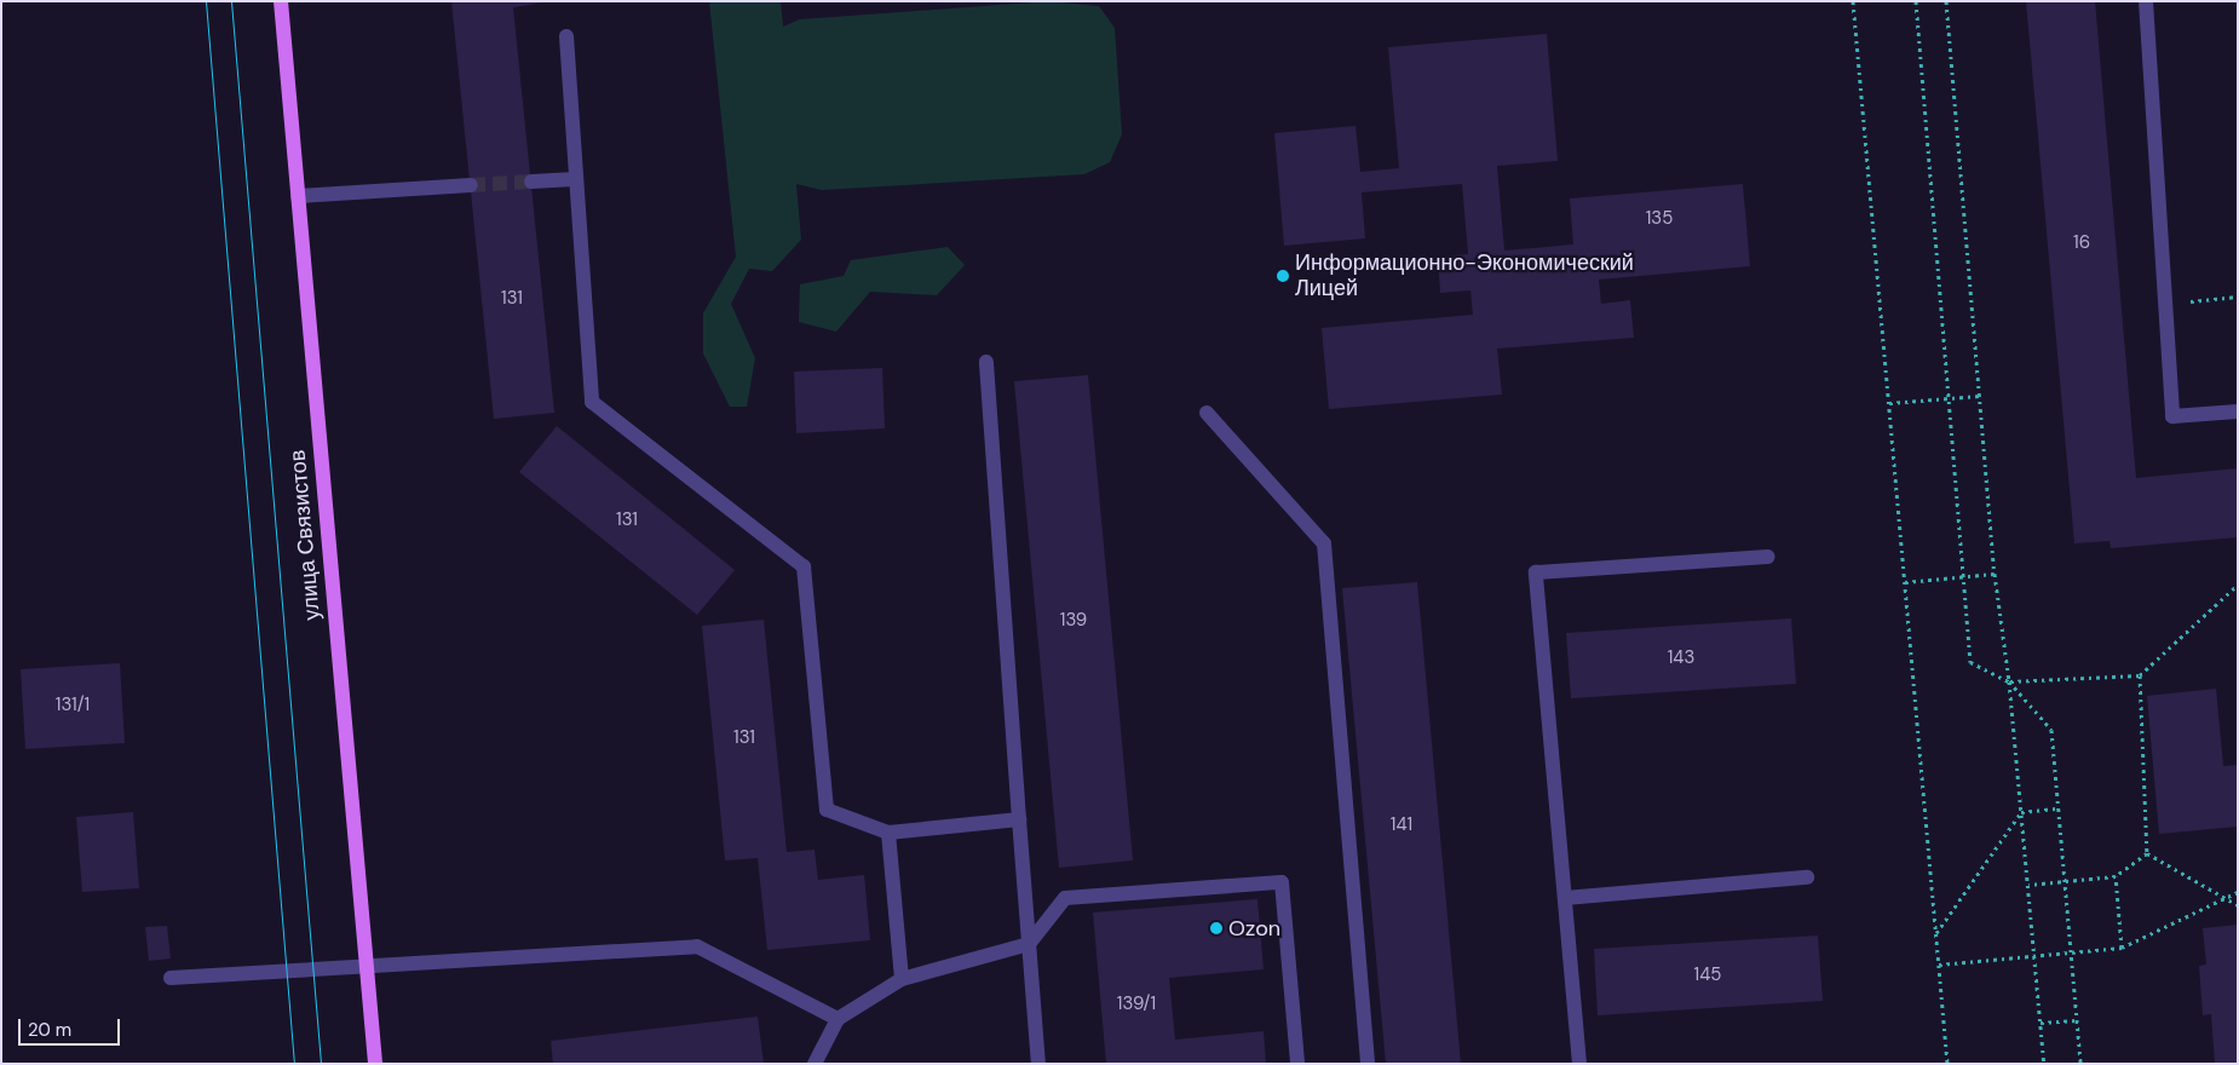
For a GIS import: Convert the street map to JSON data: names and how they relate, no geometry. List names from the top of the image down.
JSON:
{
  "streets": {
    "main road": ["улица Связистов"]
  },
  "places": ["Информационно-Экономический Лицей", "Ozon"],
  "house_numbers": [
    "135",
    "16",
    "131",
    "131",
    "139",
    "143",
    "131/1",
    "131",
    "141",
    "145",
    "139/1"
  ],
  "scale_bar": "20 m"
}
